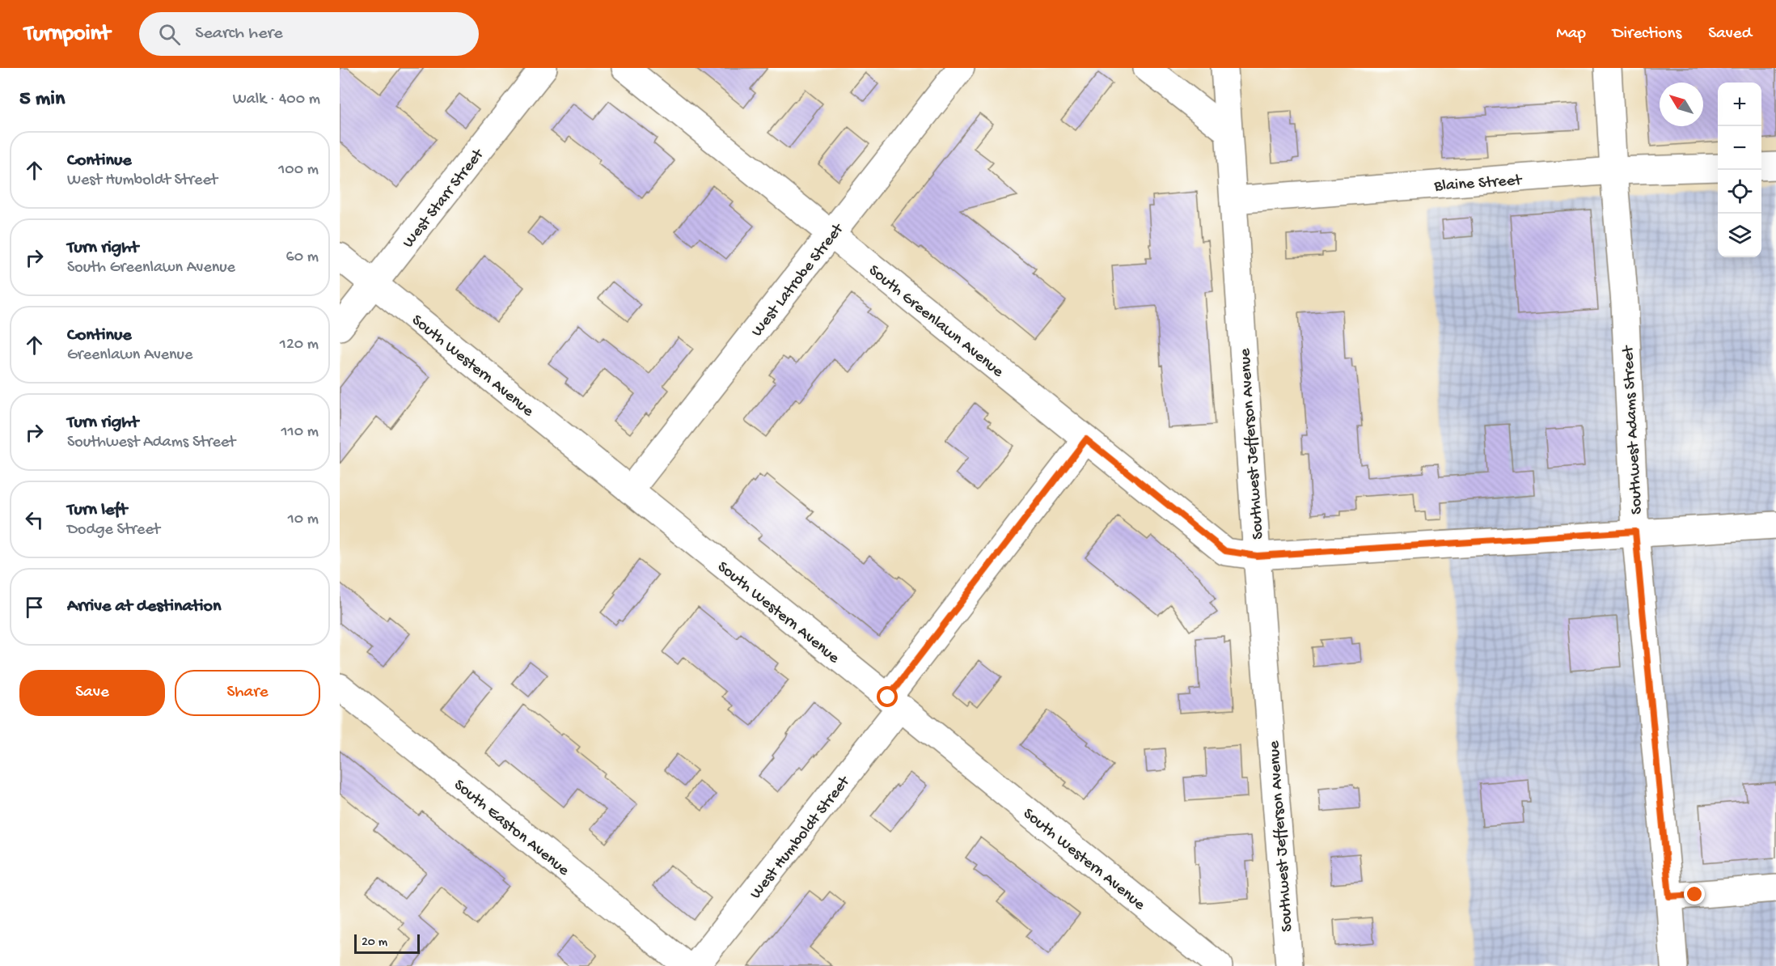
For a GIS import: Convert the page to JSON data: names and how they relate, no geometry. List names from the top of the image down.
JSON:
{
  "streets": {
    "street": [
      "Blaine Street",
      "West Starr Street",
      "West Latrobe Street",
      "South Greenlawn Avenue",
      "South Western Avenue",
      "Southwest Adams Street",
      "Southwest Jefferson Avenue",
      "South Easton Avenue",
      "West Humboldt Street"
    ]
  },
  "crossings": [
    ["Blaine Street", "Southwest Adams Street"],
    ["Blaine Street", "Southwest Jefferson Avenue"],
    ["West Starr Street", "South Western Avenue"],
    ["West Latrobe Street", "South Greenlawn Avenue"],
    ["West Latrobe Street", "South Western Avenue"],
    ["South Greenlawn Avenue", "Southwest Adams Street"],
    ["South Greenlawn Avenue", "Southwest Jefferson Avenue"],
    ["South Greenlawn Avenue", "West Humboldt Street"],
    ["South Western Avenue", "West Humboldt Street"]
  ],
  "scale_bar": "20 m",
  "north": "top left",
  "page": {
    "header": "Turnpoint",
    "search": "Search here",
    "nav": ["Map", "Directions", "Saved"],
    "heading": ["5 min", "Walk · 400 m"],
    "map_buttons": ["+", "−"],
    "list": [
      ["Continue", "West Humboldt Street", "100 m"],
      ["Turn right", "South Greenlawn Avenue", "60 m"],
      ["Continue", "Greenlawn Avenue", "120 m"],
      ["Turn right", "Southwest Adams Street", "110 m"],
      ["Turn left", "Dodge Street", "10 m"],
      "Arrive at destination"
    ],
    "buttons": ["Save", "Share"],
    "scale": "20 m"
  }
}
